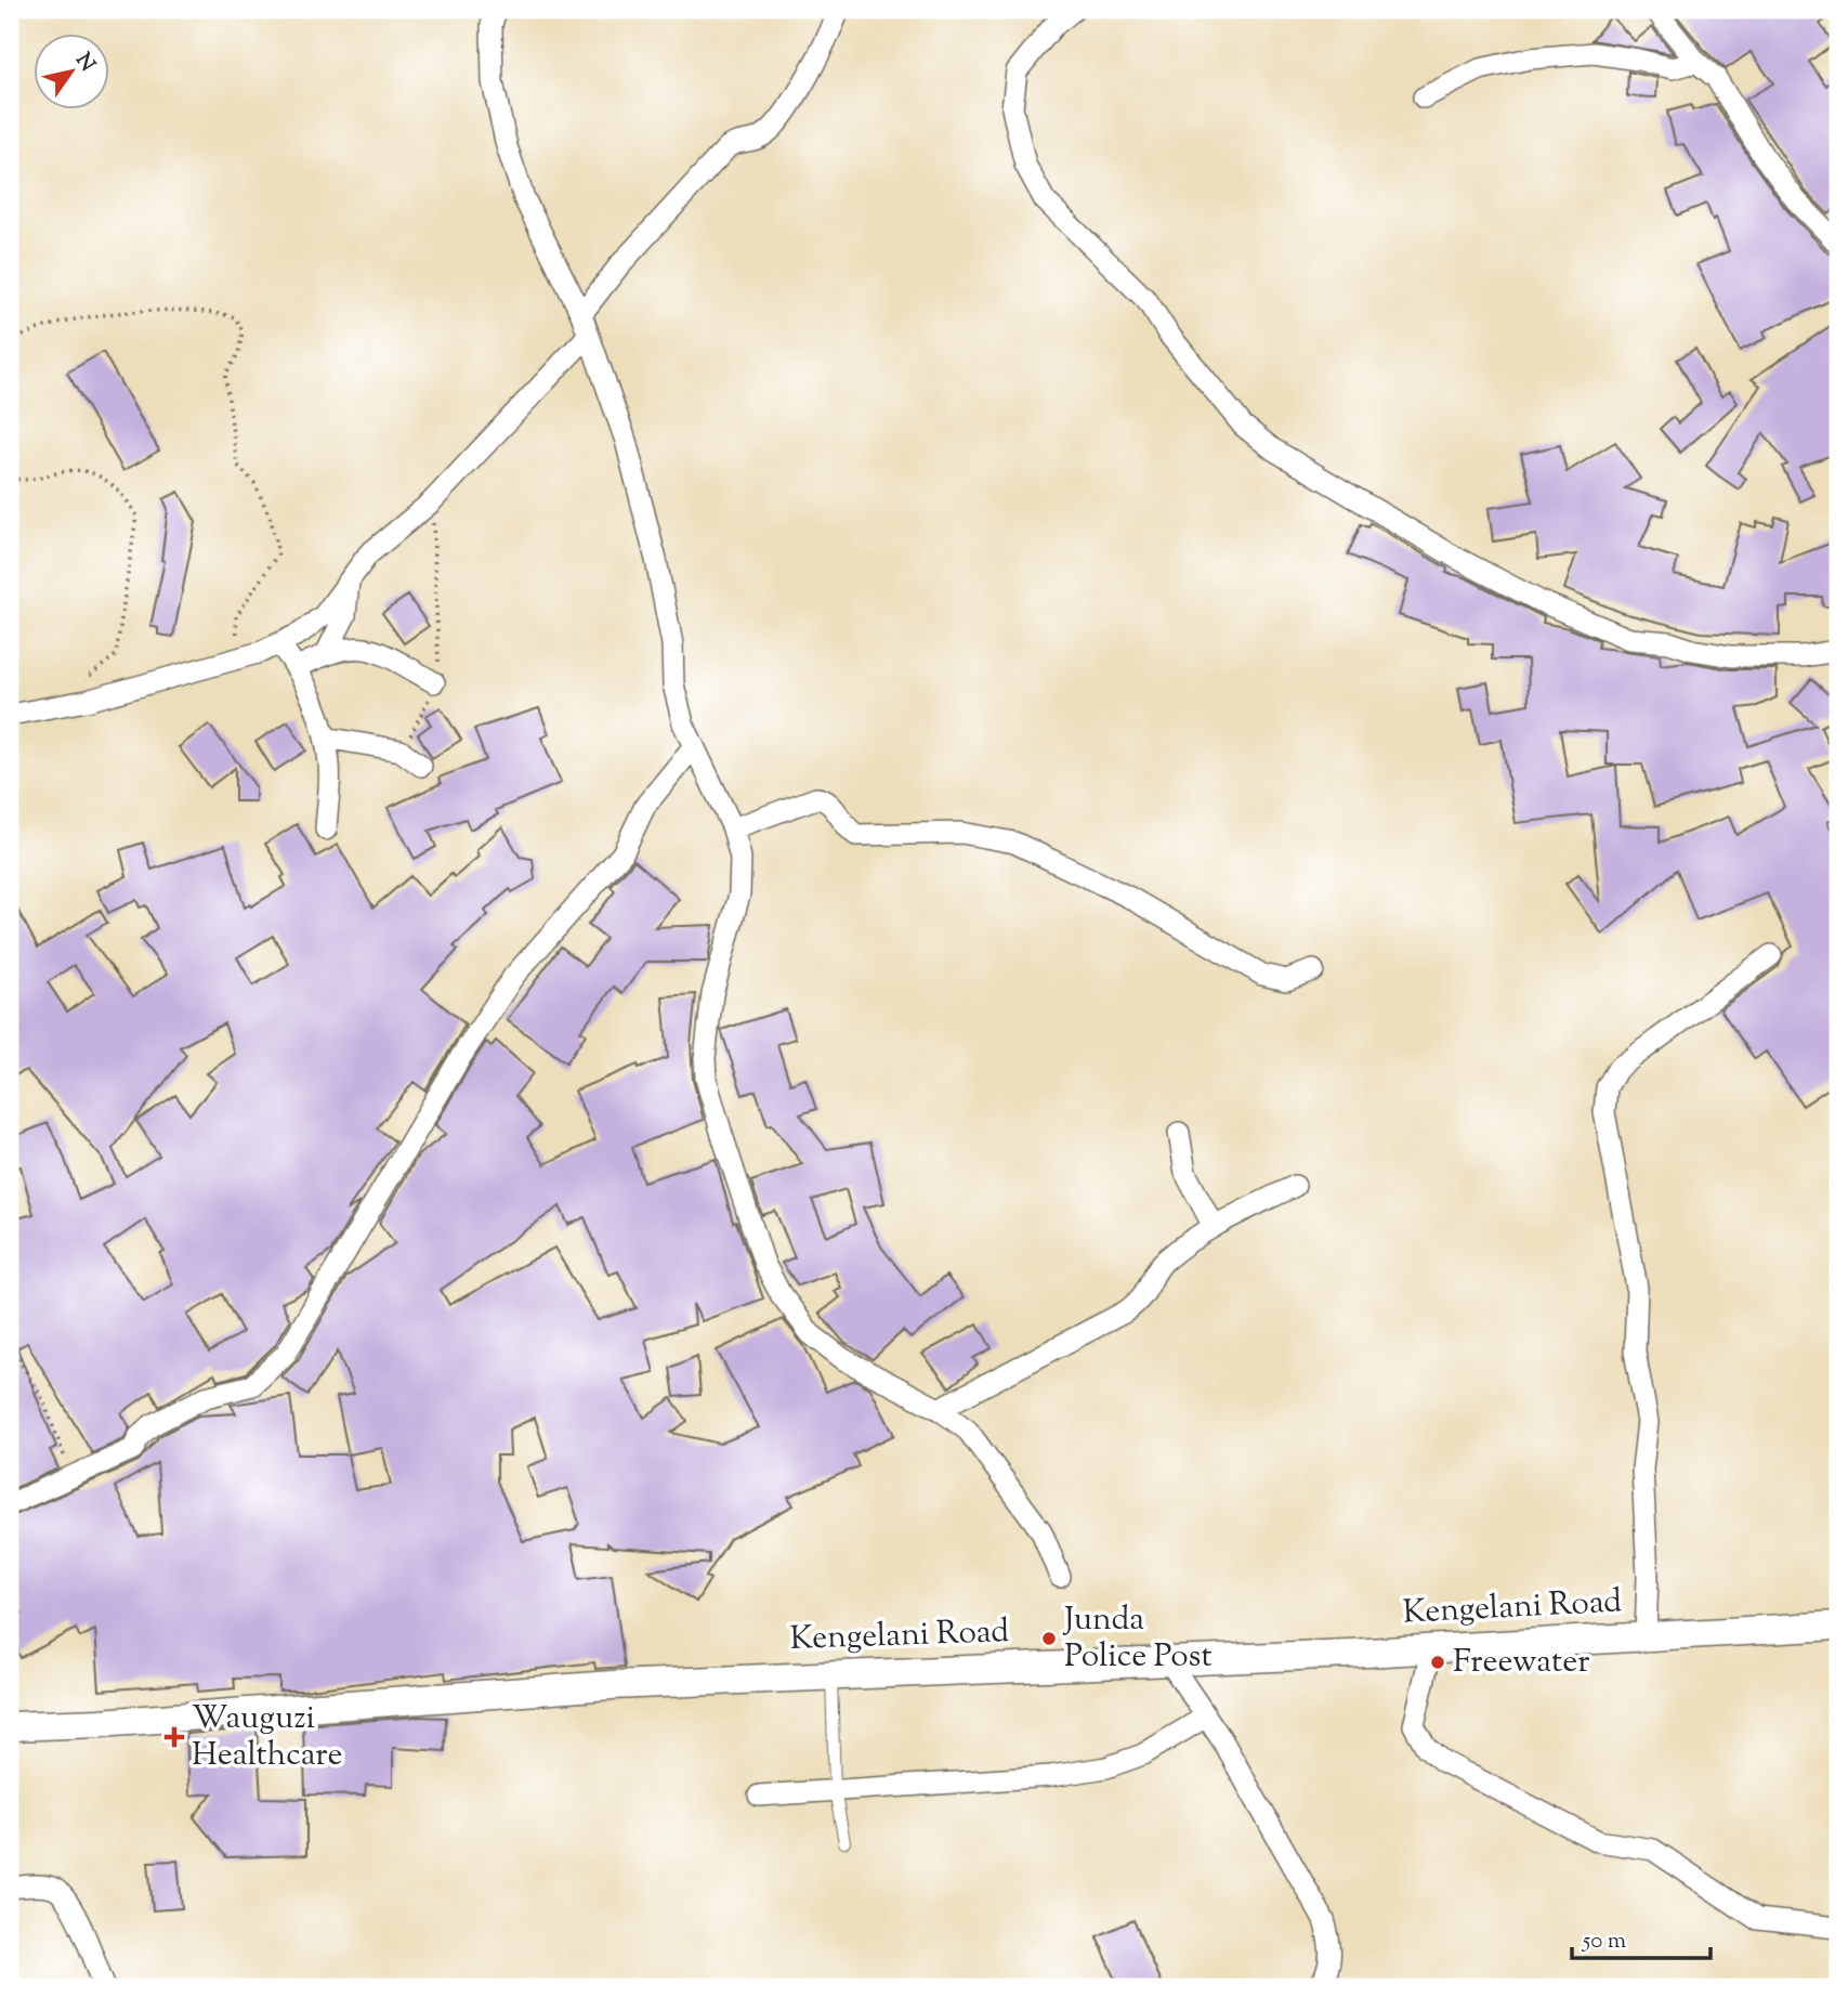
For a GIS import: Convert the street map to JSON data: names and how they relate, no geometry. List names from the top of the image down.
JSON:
{
  "streets": {
    "main road": ["Kengelani Road"]
  },
  "places": {
    "other": ["Junda Police Post", "Freewater"],
    "health": ["Wauguzi Healthcare"]
  },
  "scale_bar": "50 m",
  "north": "top right"
}
